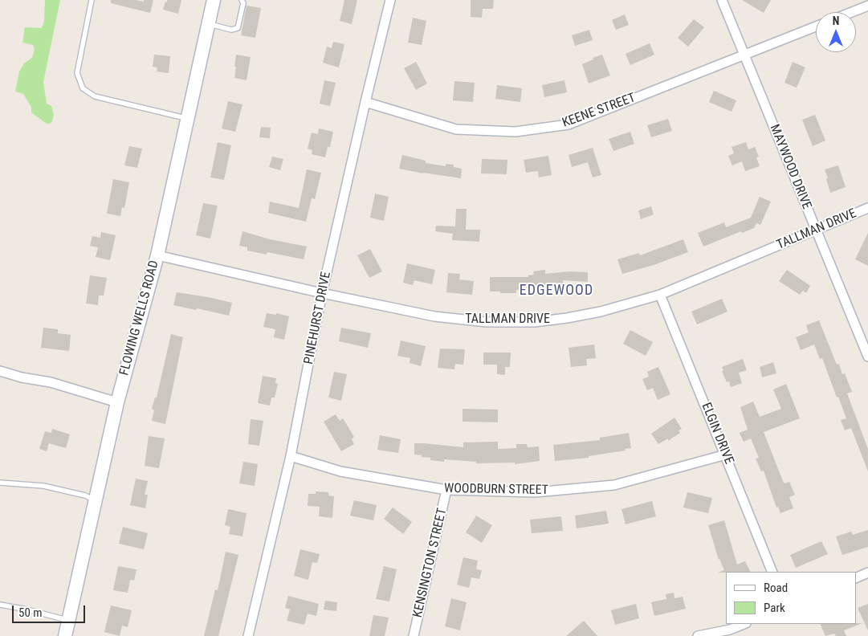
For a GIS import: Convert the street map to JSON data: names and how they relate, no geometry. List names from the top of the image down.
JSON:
{
  "streets": {
    "main road": ["FLOWING WELLS ROAD"],
    "street": [
      "KEENE STREET",
      "MAYWOOD DRIVE",
      "TALLMAN DRIVE",
      "PINEHURST DRIVE",
      "ELGIN DRIVE",
      "WOODBURN STREET",
      "KENSINGTON STREET"
    ]
  },
  "crossings": [
    ["KEENE STREET", "MAYWOOD DRIVE"],
    ["KEENE STREET", "PINEHURST DRIVE"],
    ["MAYWOOD DRIVE", "TALLMAN DRIVE"],
    ["TALLMAN DRIVE", "FLOWING WELLS ROAD"],
    ["TALLMAN DRIVE", "PINEHURST DRIVE"],
    ["TALLMAN DRIVE", "ELGIN DRIVE"],
    ["PINEHURST DRIVE", "WOODBURN STREET"],
    ["ELGIN DRIVE", "WOODBURN STREET"],
    ["WOODBURN STREET", "KENSINGTON STREET"]
  ],
  "districts": ["EDGEWOOD"],
  "legend": ["Road", "Park"],
  "scale_bar": "50 m",
  "north": "top"
}
